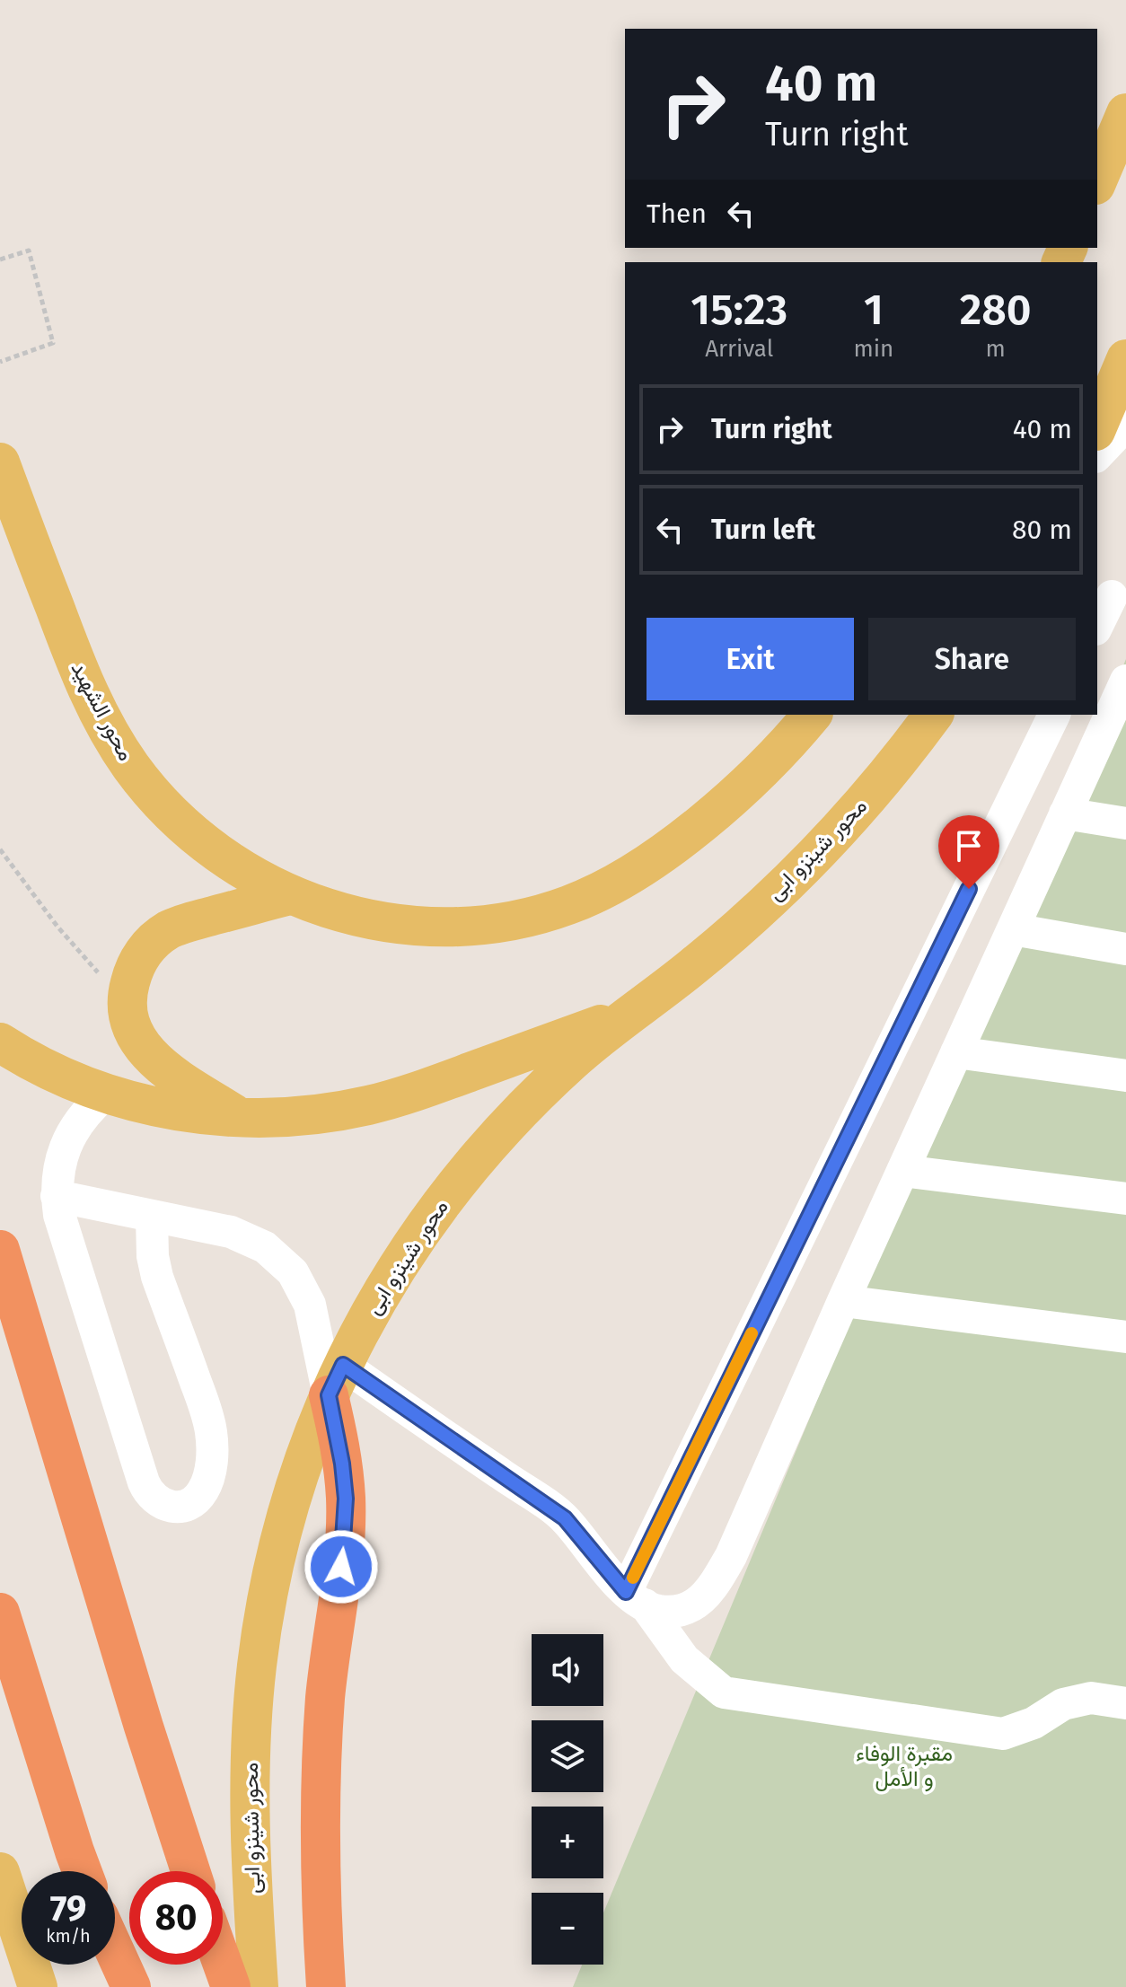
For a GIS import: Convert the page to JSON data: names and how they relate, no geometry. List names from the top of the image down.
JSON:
{
  "streets": {
    "main road": ["محور الشهيد", "محور شينزو ابى"]
  },
  "parks": ["مقبرة الوفاء و الأمل"],
  "page": {
    "turn": ["40 m", "Turn right"],
    "then": "Then",
    "eta": [
      "15:23",
      "Arrival",
      "1",
      "min",
      "280",
      "m"
    ],
    "list": [
      {
        "name": "Turn right",
        "value": "40 m"
      },
      {
        "name": "Turn left",
        "value": "80 m"
      }
    ],
    "buttons": ["Exit", "Share"],
    "map_buttons": ["+", "−"],
    "speed": "79 km/h",
    "limit": "80"
  }
}
